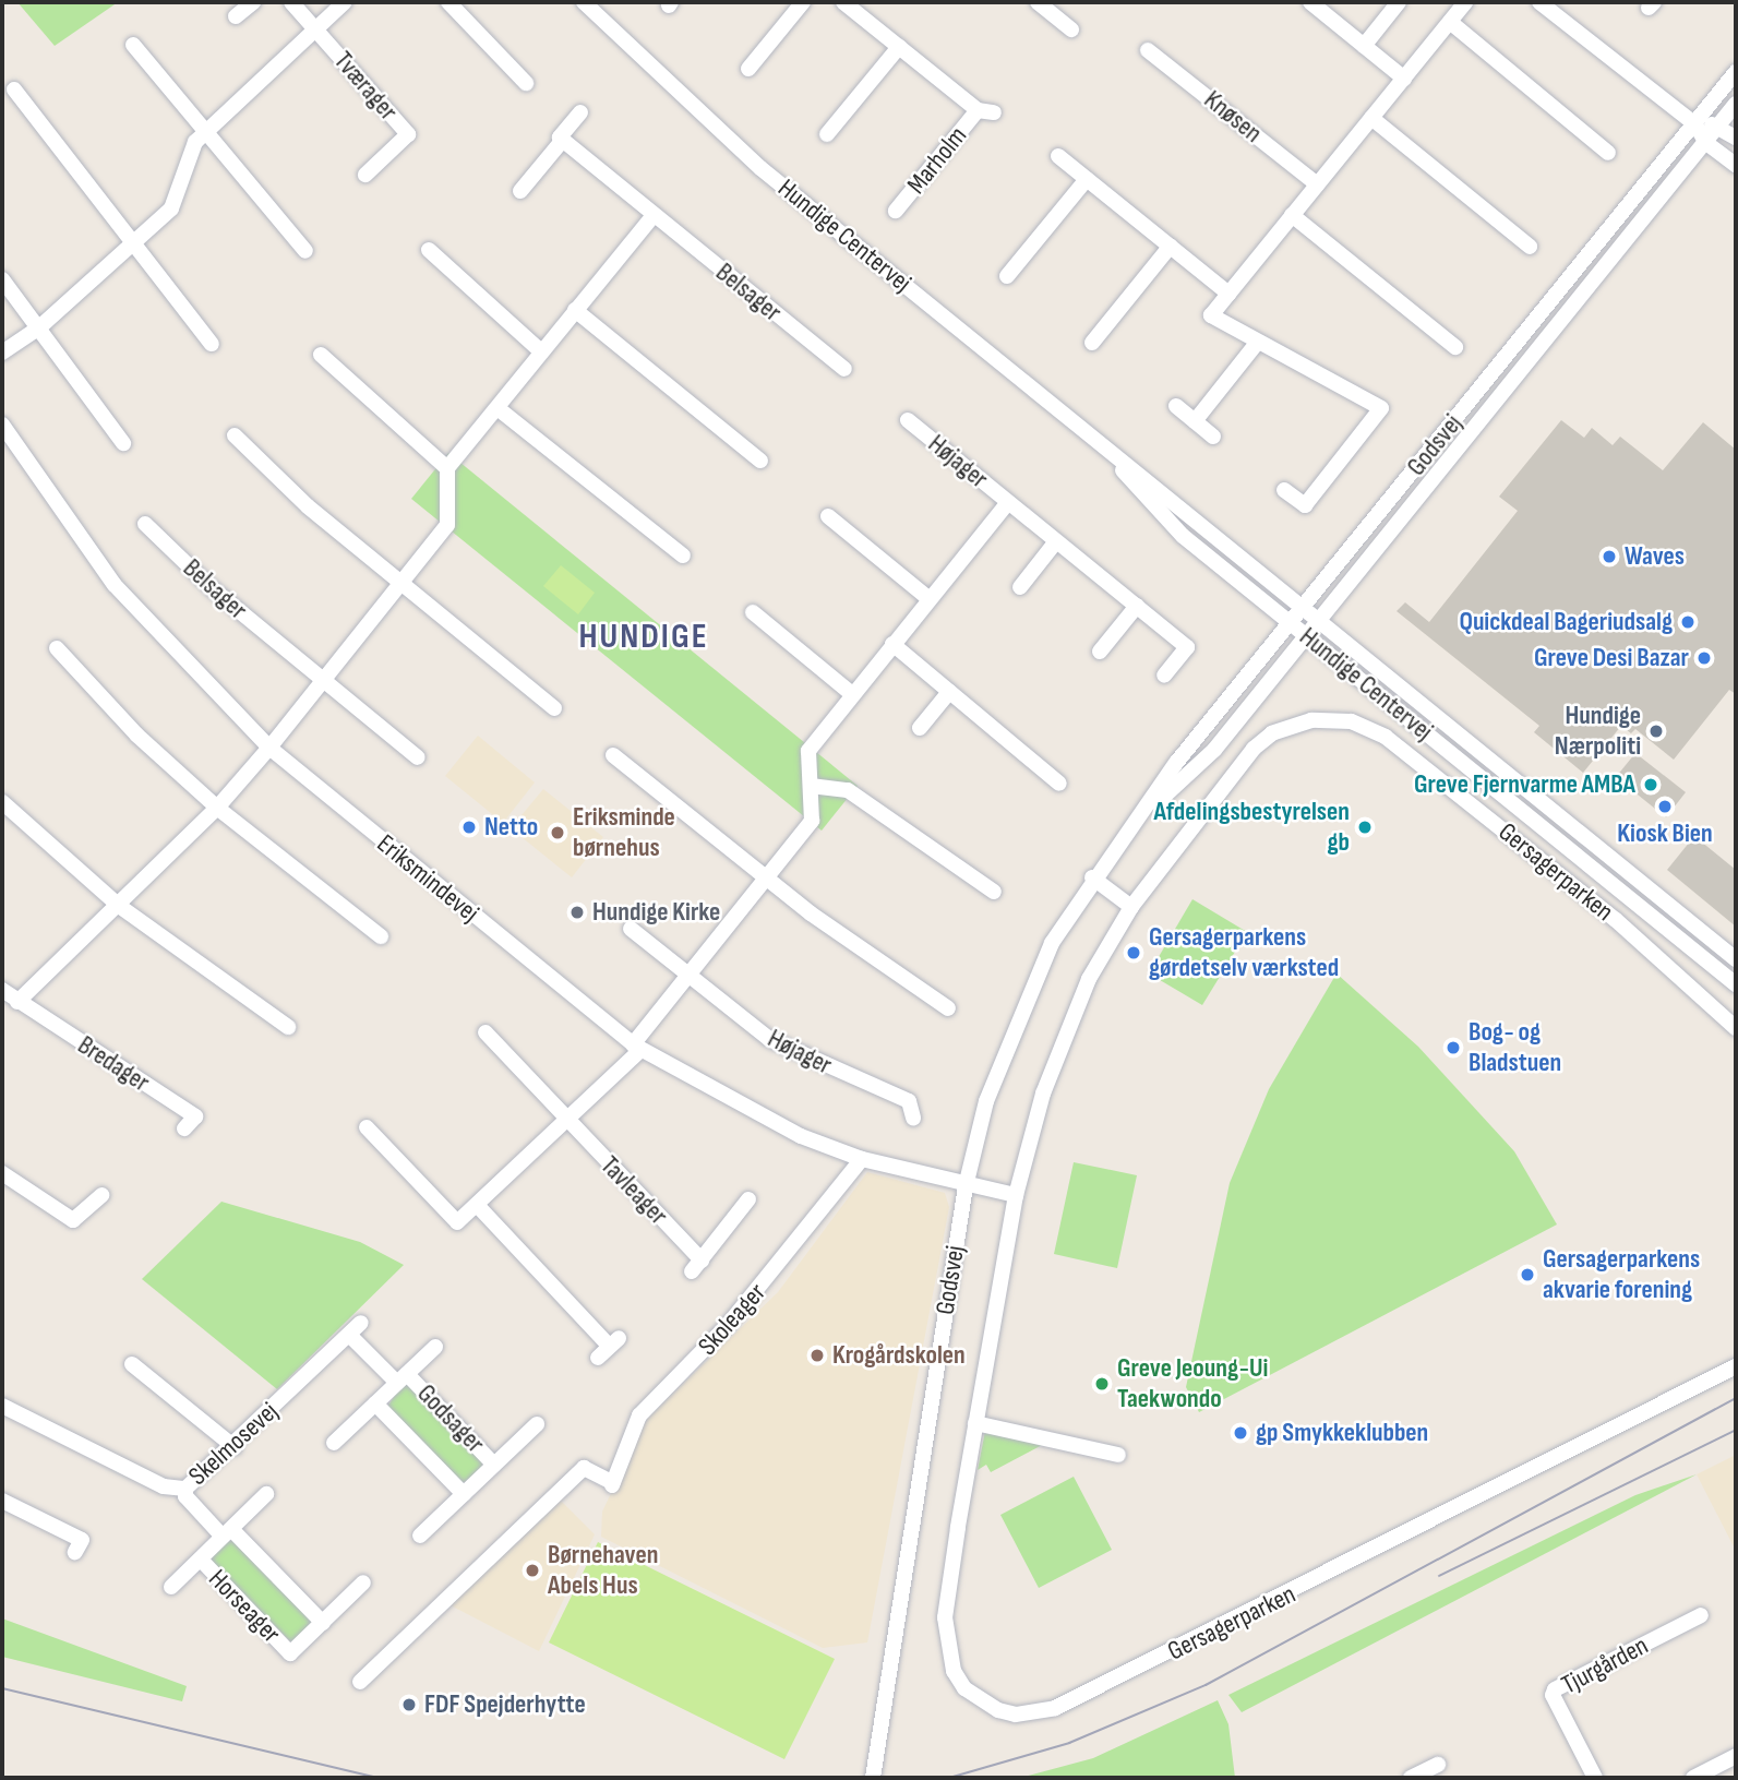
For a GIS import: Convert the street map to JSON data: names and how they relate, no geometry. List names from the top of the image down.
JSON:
{
  "streets": {
    "street": [
      "Tværager",
      "Knøsen",
      "Marholm",
      "Hundige Centervej",
      "Belsager",
      "Godsvej",
      "Højager",
      "Gersagerparken",
      "Eriksmindevej",
      "Bredager",
      "Tavleager",
      "Skoleager",
      "Godsager",
      "Skelmosevej",
      "Horseager",
      "Tjurgården"
    ]
  },
  "crossings": [
    ["Hundige Centervej", "Godsvej"],
    ["Godsvej", "Eriksmindevej"],
    ["Højager", "Eriksmindevej"],
    ["Eriksmindevej", "Skoleager"],
    ["Godsager", "Skelmosevej"],
    ["Skelmosevej", "Horseager"]
  ],
  "districts": ["HUNDIGE"],
  "places": [
    "Waves",
    "Quickdeal Bageriudsalg",
    "Greve Desi Bazar",
    "Hundige Nærpoliti",
    "Greve Fjernvarme AMBA",
    "Kiosk Bien",
    "Netto",
    "Afdelingsbestyrelsen gb",
    "Eriksminde børnehus",
    "Hundige Kirke",
    "Gersagerparkens gørdetselv værksted",
    "Bog- og Bladstuen",
    "Gersagerparkens akvarie forening",
    "Krogårdskolen",
    "Greve Jeoung-Ui Taekwondo",
    "gp Smykkeklubben",
    "Børnehaven Abels Hus",
    "FDF Spejderhytte"
  ]
}
